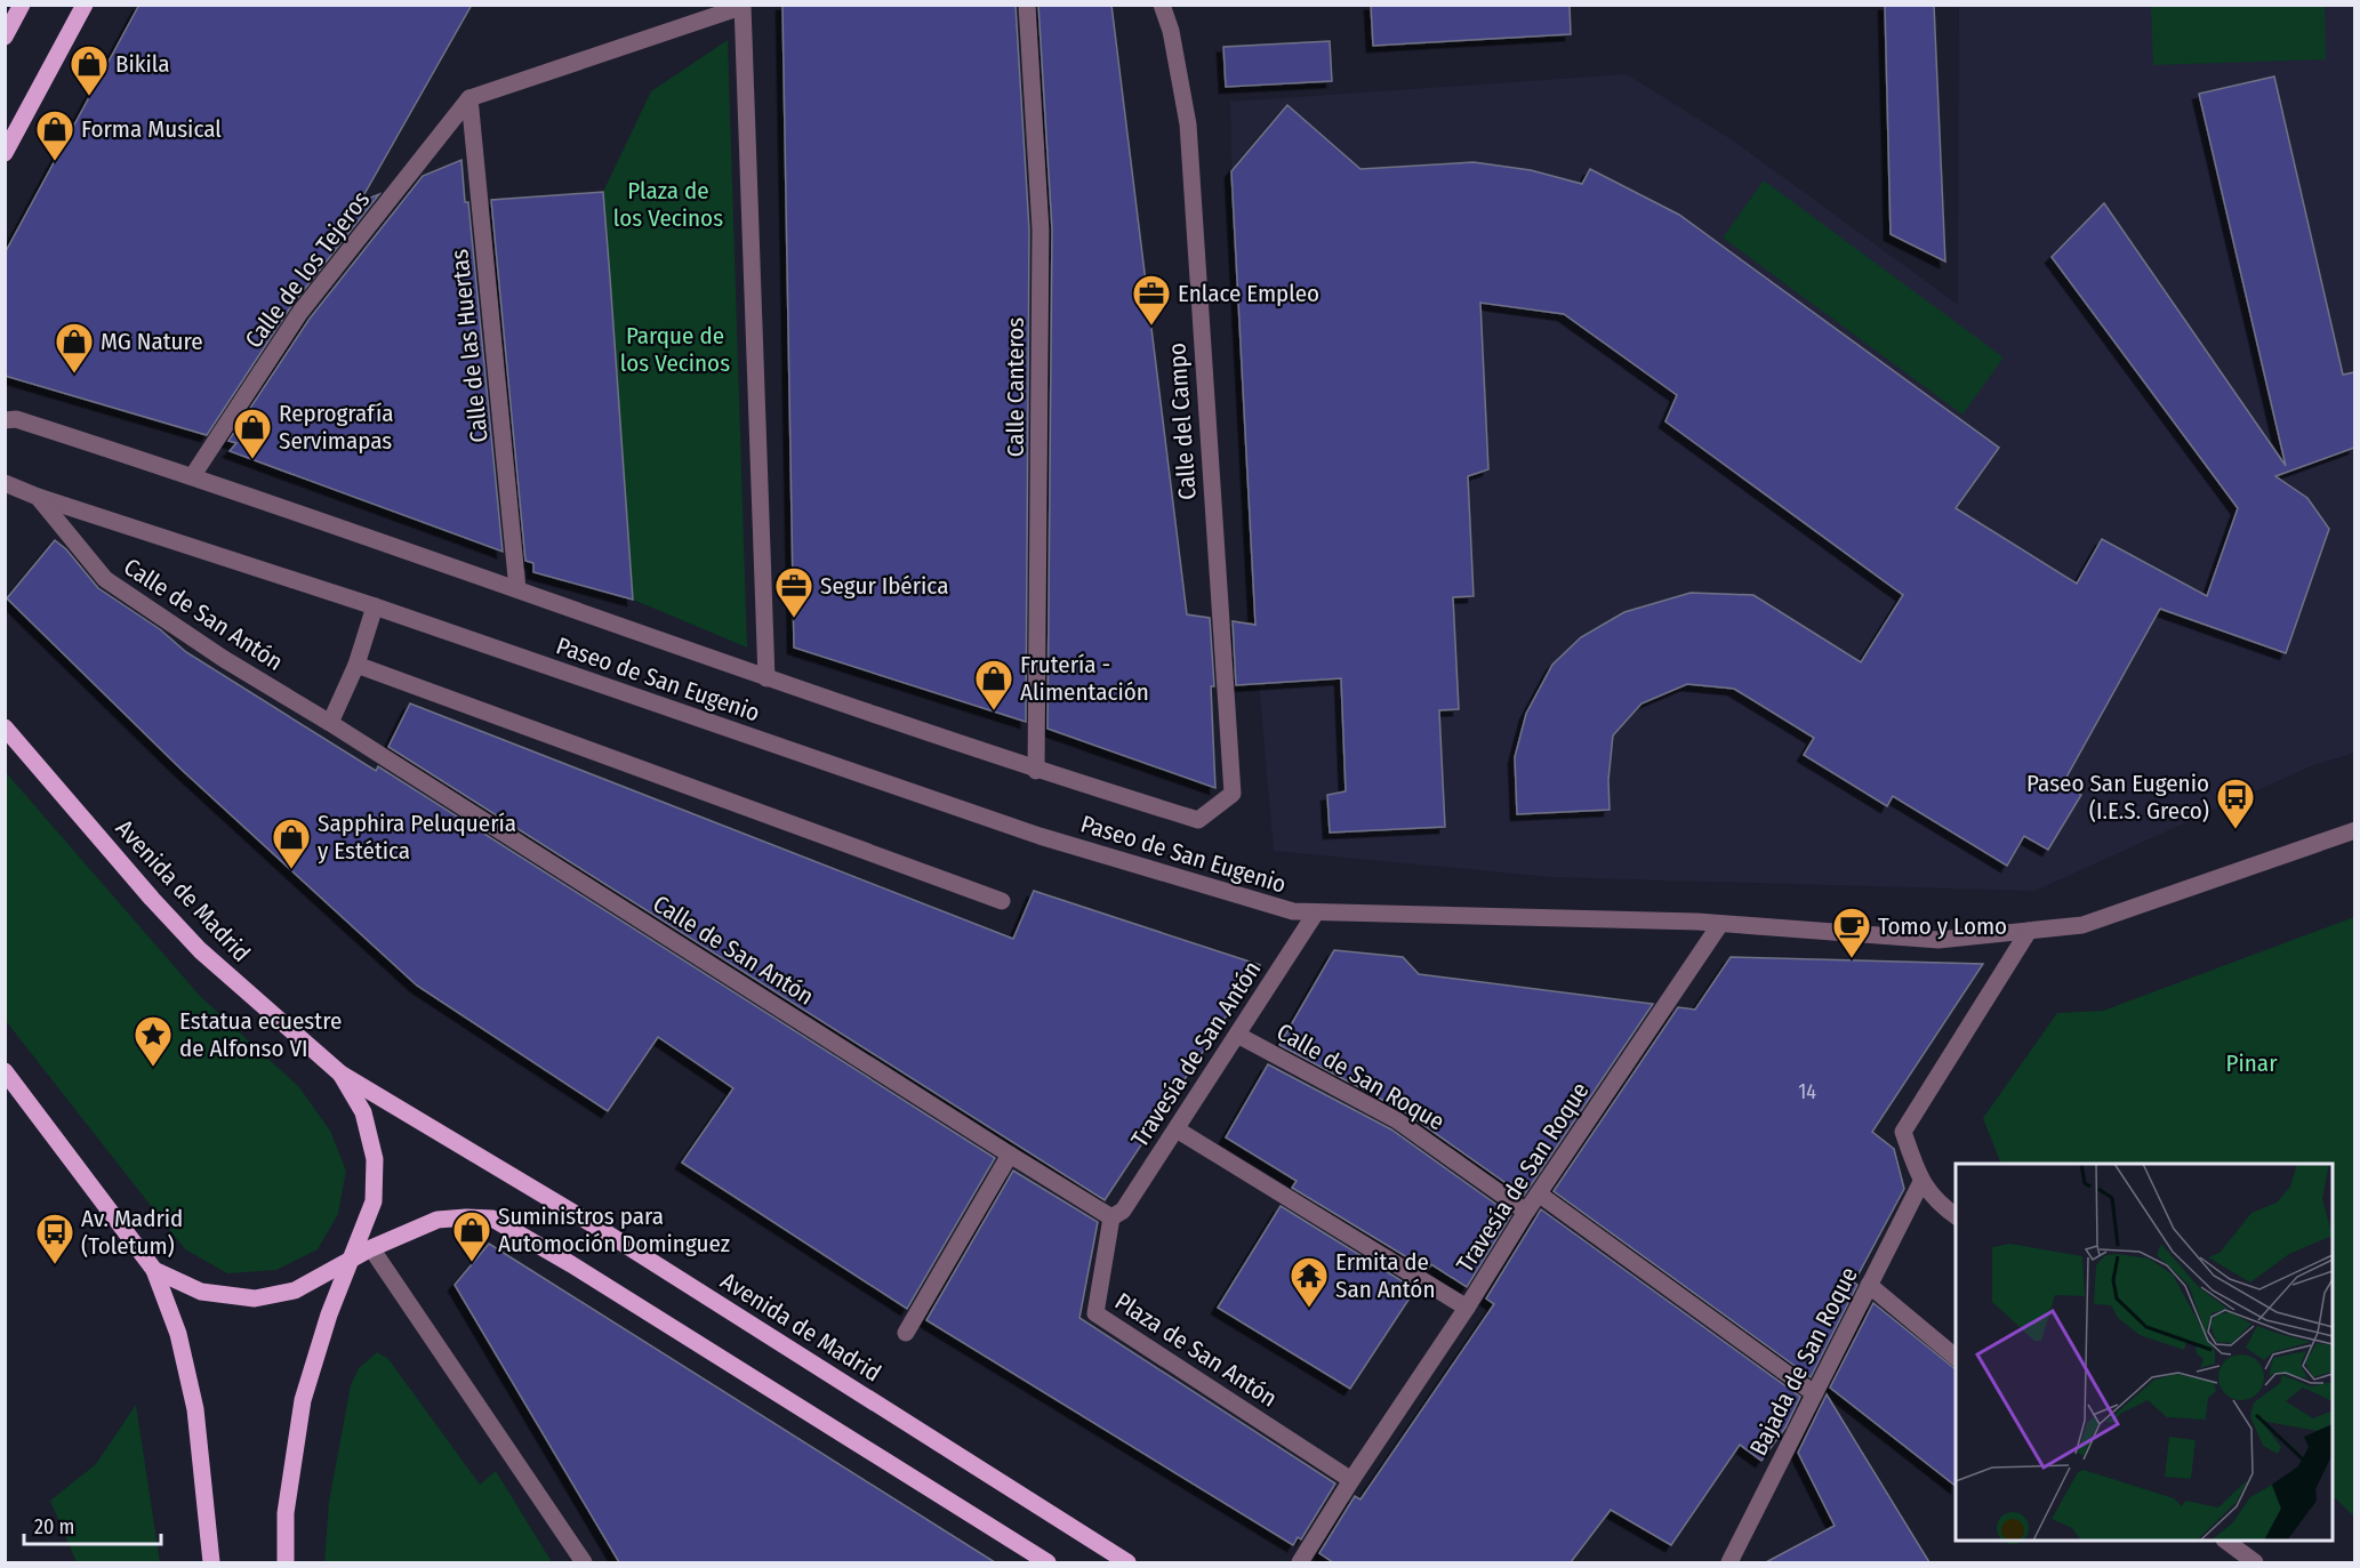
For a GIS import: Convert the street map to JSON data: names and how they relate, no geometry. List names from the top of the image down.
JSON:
{
  "streets": {
    "main road": ["Avenida de Madrid"],
    "street": [
      "Calle de los Tejeros",
      "Calle de las Huertas",
      "Calle Canteros",
      "Calle del Campo",
      "Calle de San Antón",
      "Paseo de San Eugenio",
      "Travesía de San Antón",
      "Calle de San Roque",
      "Travesía de San Roque",
      "Plaza de San Antón",
      "Bajada de San Roque"
    ]
  },
  "crossings": [
    ["Calle de los Tejeros", "Calle de las Huertas"],
    ["Calle de los Tejeros", "Paseo de San Eugenio"],
    ["Calle de las Huertas", "Paseo de San Eugenio"],
    ["Calle Canteros", "Paseo de San Eugenio"],
    ["Calle del Campo", "Paseo de San Eugenio"],
    ["Calle de San Antón", "Paseo de San Eugenio"],
    ["Calle de San Antón", "Travesía de San Antón"],
    ["Calle de San Antón", "Plaza de San Antón"],
    ["Paseo de San Eugenio", "Travesía de San Antón"],
    ["Paseo de San Eugenio", "Travesía de San Roque"],
    ["Travesía de San Antón", "Calle de San Roque"],
    ["Travesía de San Antón", "Plaza de San Antón"],
    ["Calle de San Roque", "Travesía de San Roque"],
    ["Travesía de San Roque", "Plaza de San Antón"]
  ],
  "parks": ["Plaza de los Vecinos", "Parque de los Vecinos", "Pinar"],
  "places": {
    "shop": [
      "Bikila",
      "Forma Musical",
      "MG Nature",
      "Reprografía Servimapas",
      "Frutería - Alimentación",
      "Sapphira Peluquería y Estética",
      "Suministros para Automoción Dominguez"
    ],
    "office": ["Enlace Empleo", "Segur Ibérica"],
    "bus stop": ["Paseo San Eugenio (I.E.S. Greco)", "Av. Madrid (Toletum)"],
    "cafe": ["Tomo y Lomo"],
    "place": ["Estatua ecuestre de Alfonso VI"],
    "temple": ["Ermita de San Antón"]
  },
  "house_numbers": ["14"],
  "scale_bar": "20 m"
}
